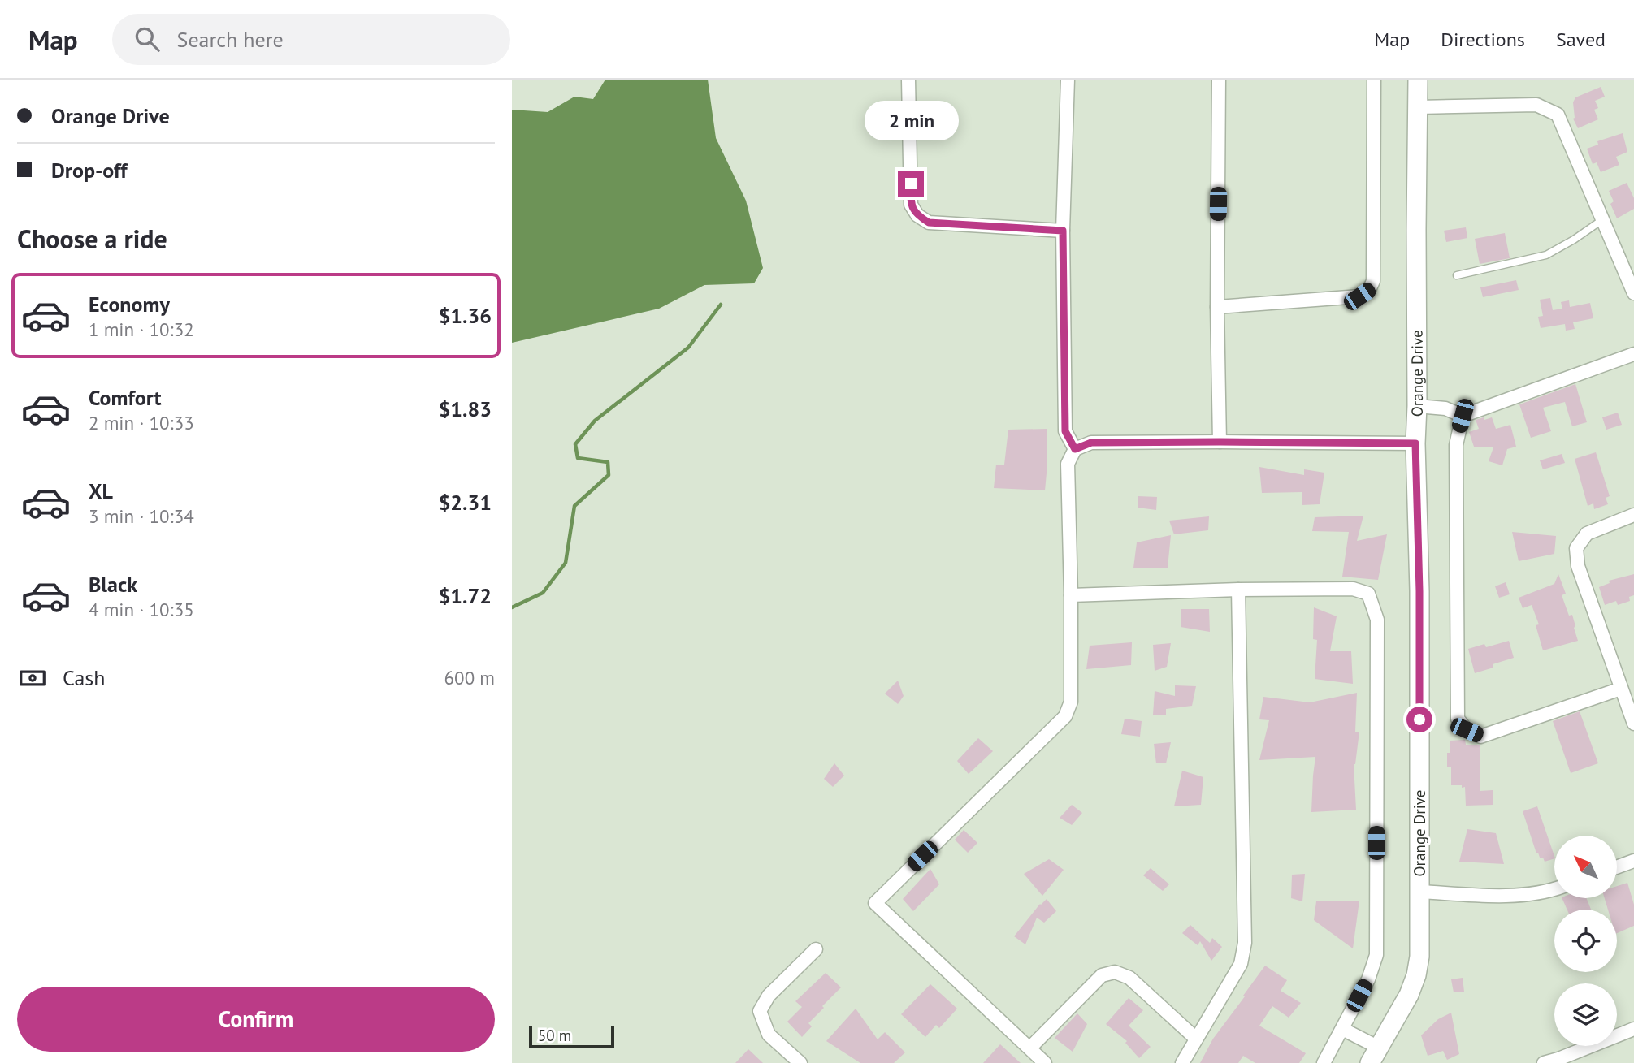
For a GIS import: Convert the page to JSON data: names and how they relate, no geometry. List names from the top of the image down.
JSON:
{
  "streets": {
    "street": ["Orange Drive"]
  },
  "scale_bar": "50 m",
  "north": "top left",
  "page": {
    "header": "Map",
    "search": "Search here",
    "nav": ["Map", "Directions", "Saved"],
    "banner": ["Orange Drive", "Drop-off"],
    "bubble": "2 min",
    "heading": "Choose a ride",
    "list": [
      {
        "name": "Economy",
        "note": "1 min · 10:32",
        "value": "$1.36"
      },
      {
        "name": "Comfort",
        "note": "2 min · 10:33",
        "value": "$1.83"
      },
      {
        "name": "XL",
        "note": "3 min · 10:34",
        "value": "$2.31"
      },
      {
        "name": "Black",
        "note": "4 min · 10:35",
        "value": "$1.72"
      }
    ],
    "pay": ["Cash", "600 m"],
    "buttons": "Confirm",
    "scale": "50 m"
  }
}
